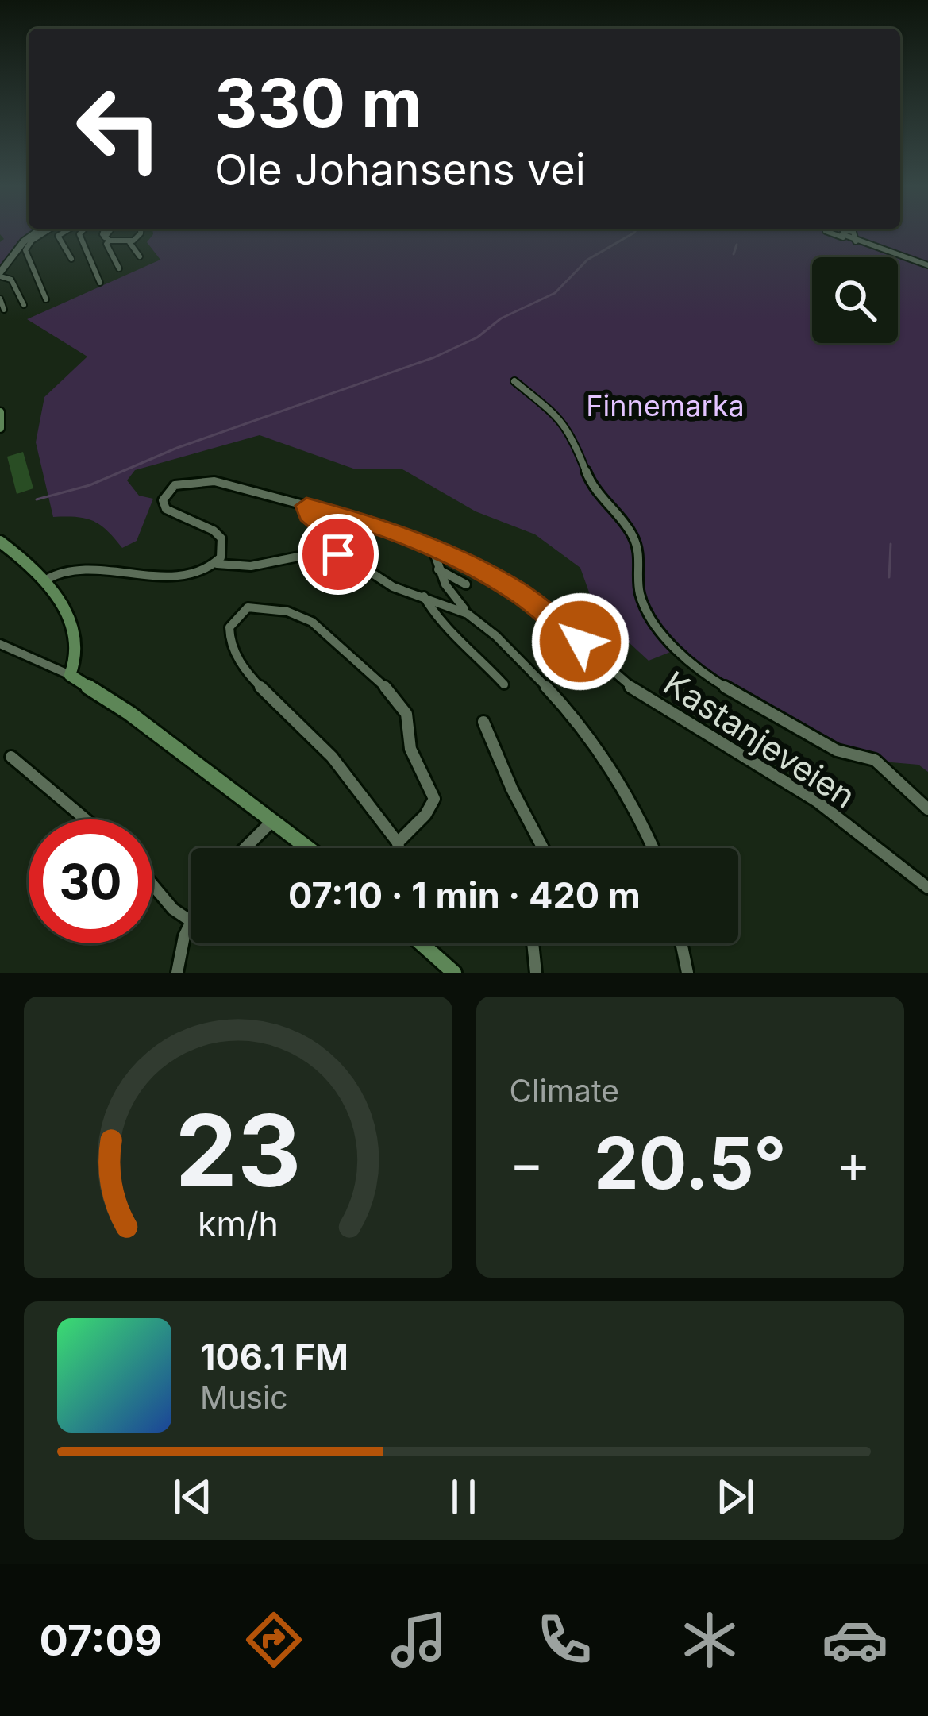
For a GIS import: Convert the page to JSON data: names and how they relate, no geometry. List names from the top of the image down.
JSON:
{
  "streets": {
    "street": ["Kastanjeveien"]
  },
  "parks": ["Finnemarka"],
  "page": {
    "turn": ["330 m", "Ole Johansens vei"],
    "limit": "30",
    "trip": "07:10 · 1 min · 420 m",
    "tile": "Climate",
    "heat": ["−", "20.5°", "+"],
    "song": ["106.1 FM", "Music"],
    "tabs": "07:09",
    "gauge": ["23", "km/h"]
  }
}
